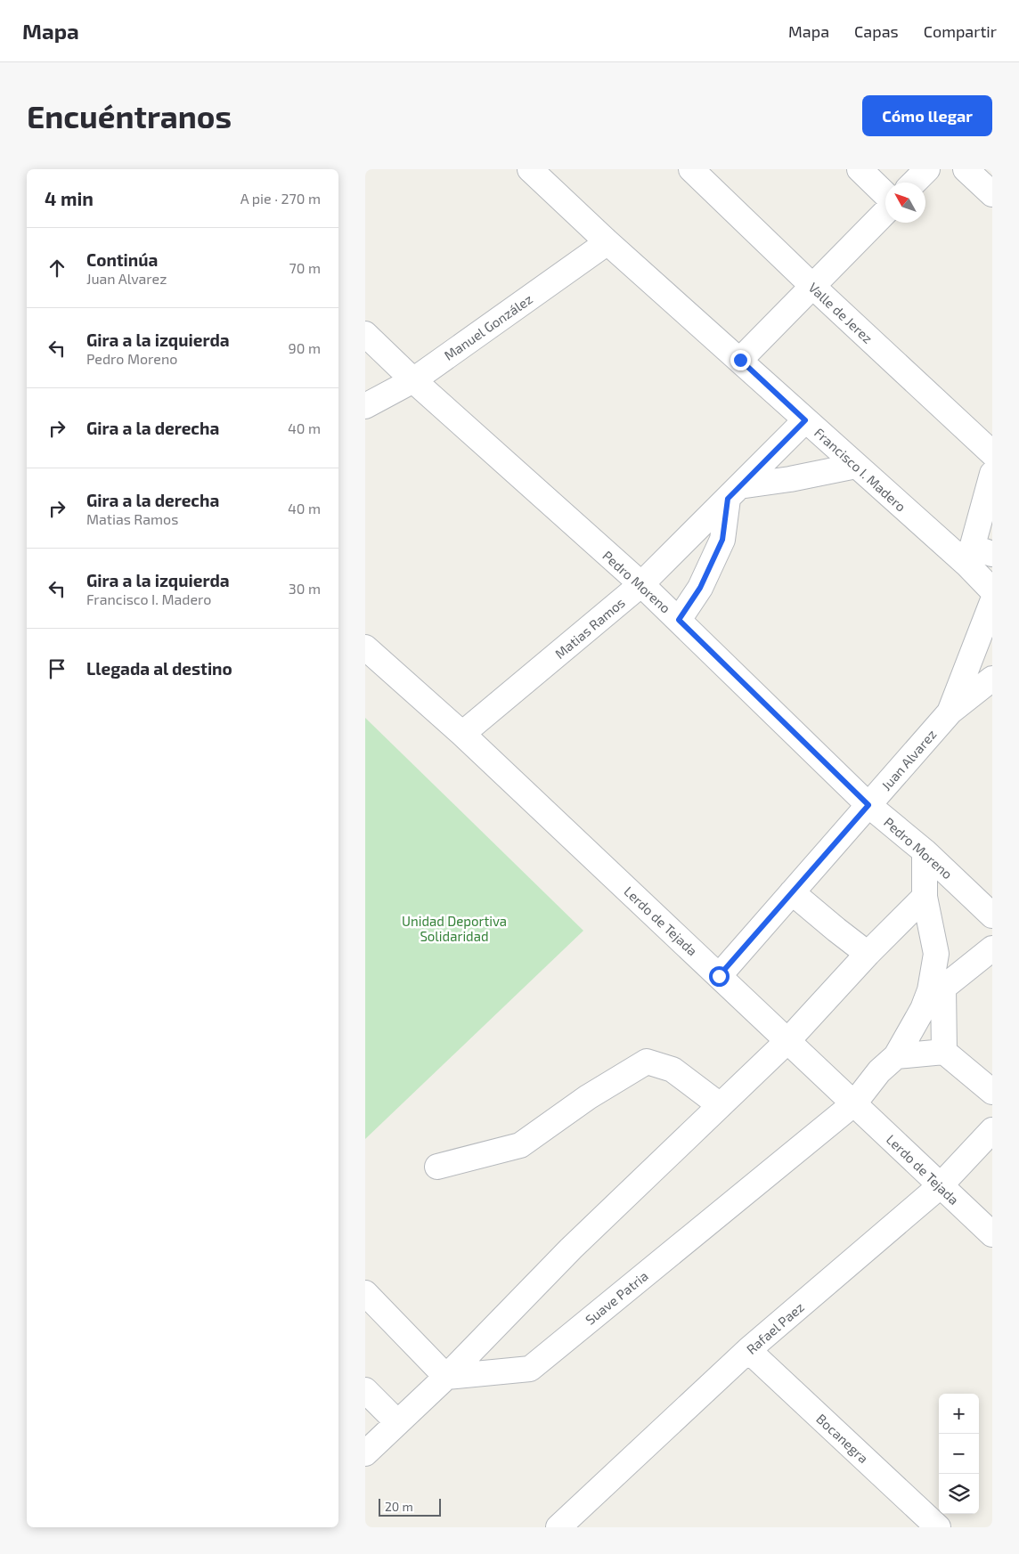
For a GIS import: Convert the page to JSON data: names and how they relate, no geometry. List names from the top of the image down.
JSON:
{
  "streets": {
    "street": [
      "Valle de Jerez",
      "Manuel González",
      "Francisco I. Madero",
      "Pedro Moreno",
      "Matias Ramos",
      "Juan Alvarez",
      "Lerdo de Tejada",
      "Suave Patria",
      "Rafael Paez",
      "Bocanegra"
    ]
  },
  "crossings": [
    ["Manuel González", "Francisco I. Madero"],
    ["Manuel González", "Pedro Moreno"],
    ["Francisco I. Madero", "Matias Ramos"],
    ["Pedro Moreno", "Matias Ramos"],
    ["Pedro Moreno", "Juan Alvarez"],
    ["Matias Ramos", "Lerdo de Tejada"],
    ["Juan Alvarez", "Lerdo de Tejada"],
    ["Lerdo de Tejada", "Suave Patria"],
    ["Lerdo de Tejada", "Rafael Paez"],
    ["Rafael Paez", "Bocanegra"]
  ],
  "parks": ["Unidad Deportiva Solidaridad"],
  "scale_bar": "20 m",
  "north": "top left",
  "page": {
    "header": "Mapa",
    "nav": ["Mapa", "Capas", "Compartir"],
    "buttons": "Cómo llegar",
    "title": "Encuéntranos",
    "heading": ["4 min", "A pie · 270 m"],
    "list": [
      ["Continúa", "Juan Alvarez", "70 m"],
      ["Gira a la izquierda", "Pedro Moreno", "90 m"],
      ["Gira a la derecha", "40 m"],
      ["Gira a la derecha", "Matias Ramos", "40 m"],
      ["Gira a la izquierda", "Francisco I. Madero", "30 m"],
      "Llegada al destino"
    ],
    "map_buttons": ["+", "−"],
    "scale": "20 m"
  }
}
